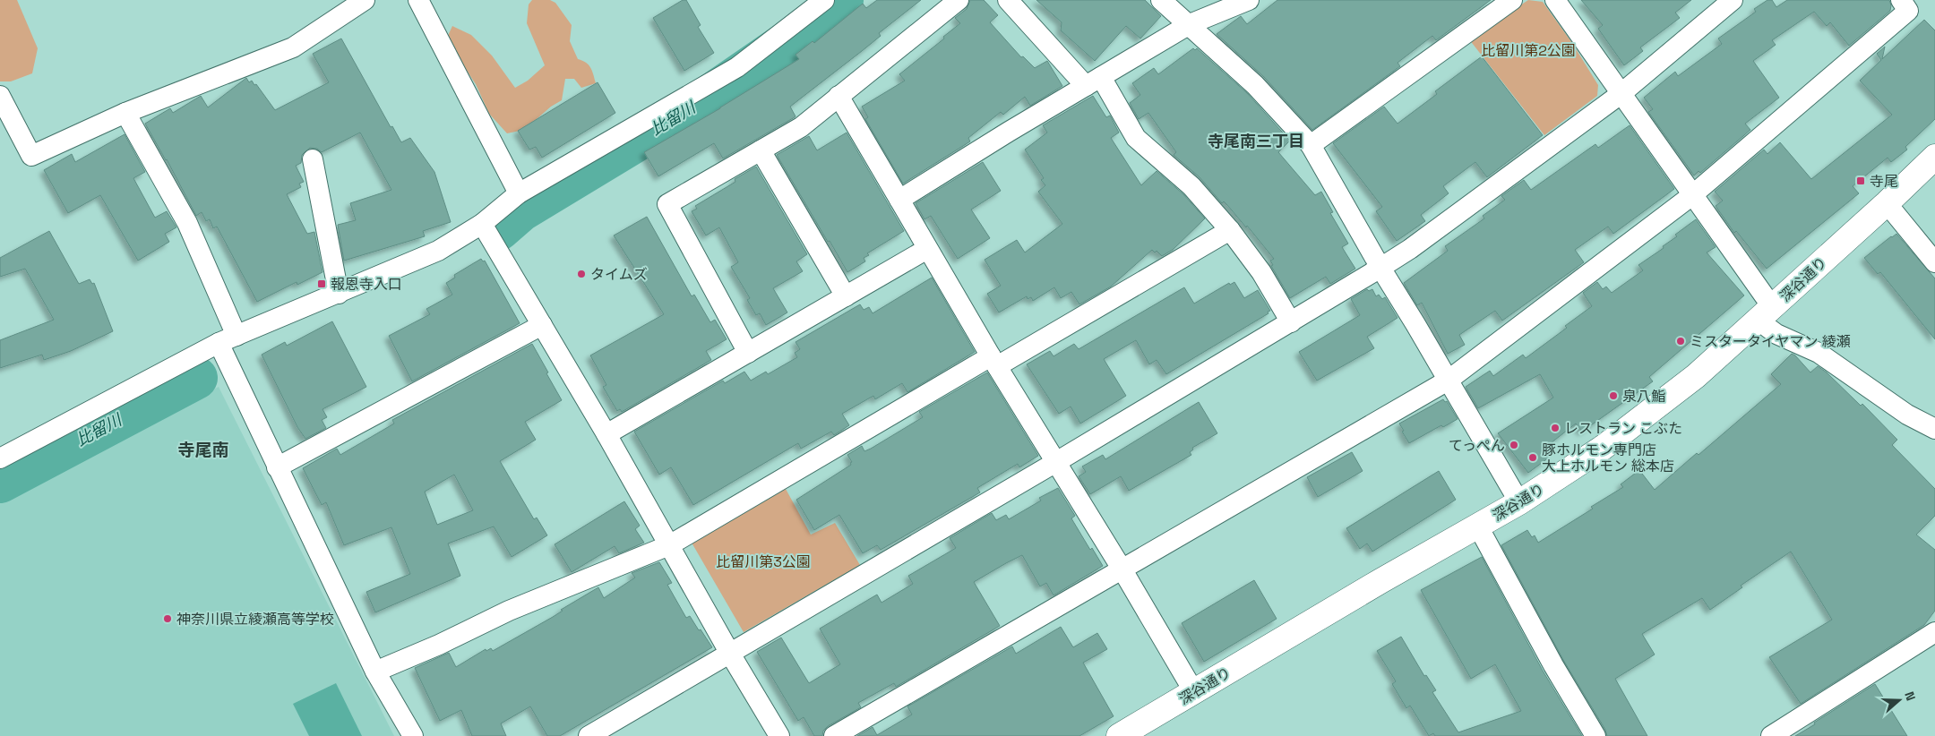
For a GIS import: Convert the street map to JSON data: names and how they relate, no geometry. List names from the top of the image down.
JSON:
{
  "streets": {
    "street": ["深谷通り"]
  },
  "districts": ["寺尾南三丁目", "寺尾南"],
  "water": ["比留川"],
  "parks": ["比留川第2公園", "比留川第3公園"],
  "places": {
    "transit": ["寺尾", "報恩寺入口"],
    "other": [
      "タイムズ",
      "ミスタータイヤマン 綾瀬",
      "泉八鮨",
      "レストラン こぶた",
      "てっぺん",
      "豚ホルモン専門店 大上ホルモン 総本店",
      "神奈川県立綾瀬高等学校"
    ]
  },
  "north": "right"
}
